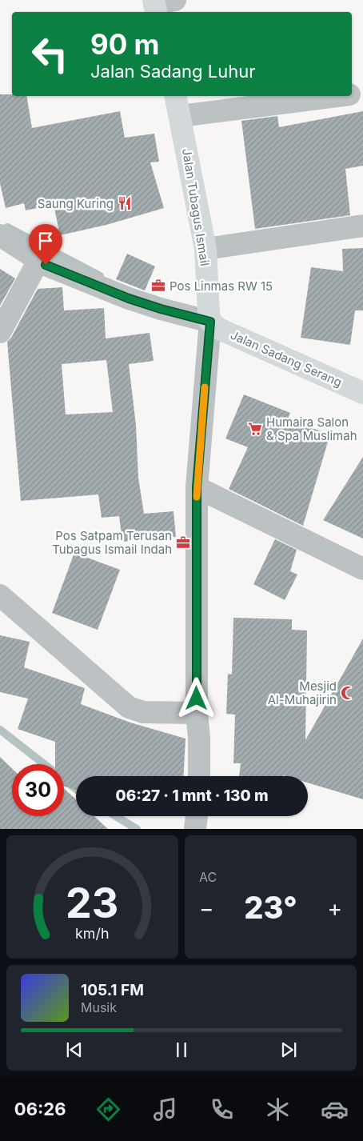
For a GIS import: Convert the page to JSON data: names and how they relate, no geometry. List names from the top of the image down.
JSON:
{
  "streets": {
    "main road": ["Jalan Tubagus Ismail", "Jalan Sadang Serang"]
  },
  "crossings": [
    ["Jalan Tubagus Ismail", "Jalan Sadang Serang"]
  ],
  "places": {
    "restaurant": ["Saung Kuring"],
    "office": ["Pos Linmas RW 15", "Pos Satpam Terusan Tubagus Ismail Indah"],
    "supermarket": ["Humaira Salon & Spa Muslimah"],
    "mosque": ["Mesjid Al-Muhajirin"]
  },
  "page": {
    "turn": ["90 m", "Jalan Sadang Luhur"],
    "limit": "30",
    "trip": "06:27 · 1 mnt · 130 m",
    "tile": "AC",
    "heat": ["−", "23°", "+"],
    "song": ["105.1 FM", "Musik"],
    "tabs": "06:26",
    "gauge": ["23", "km/h"]
  }
}
